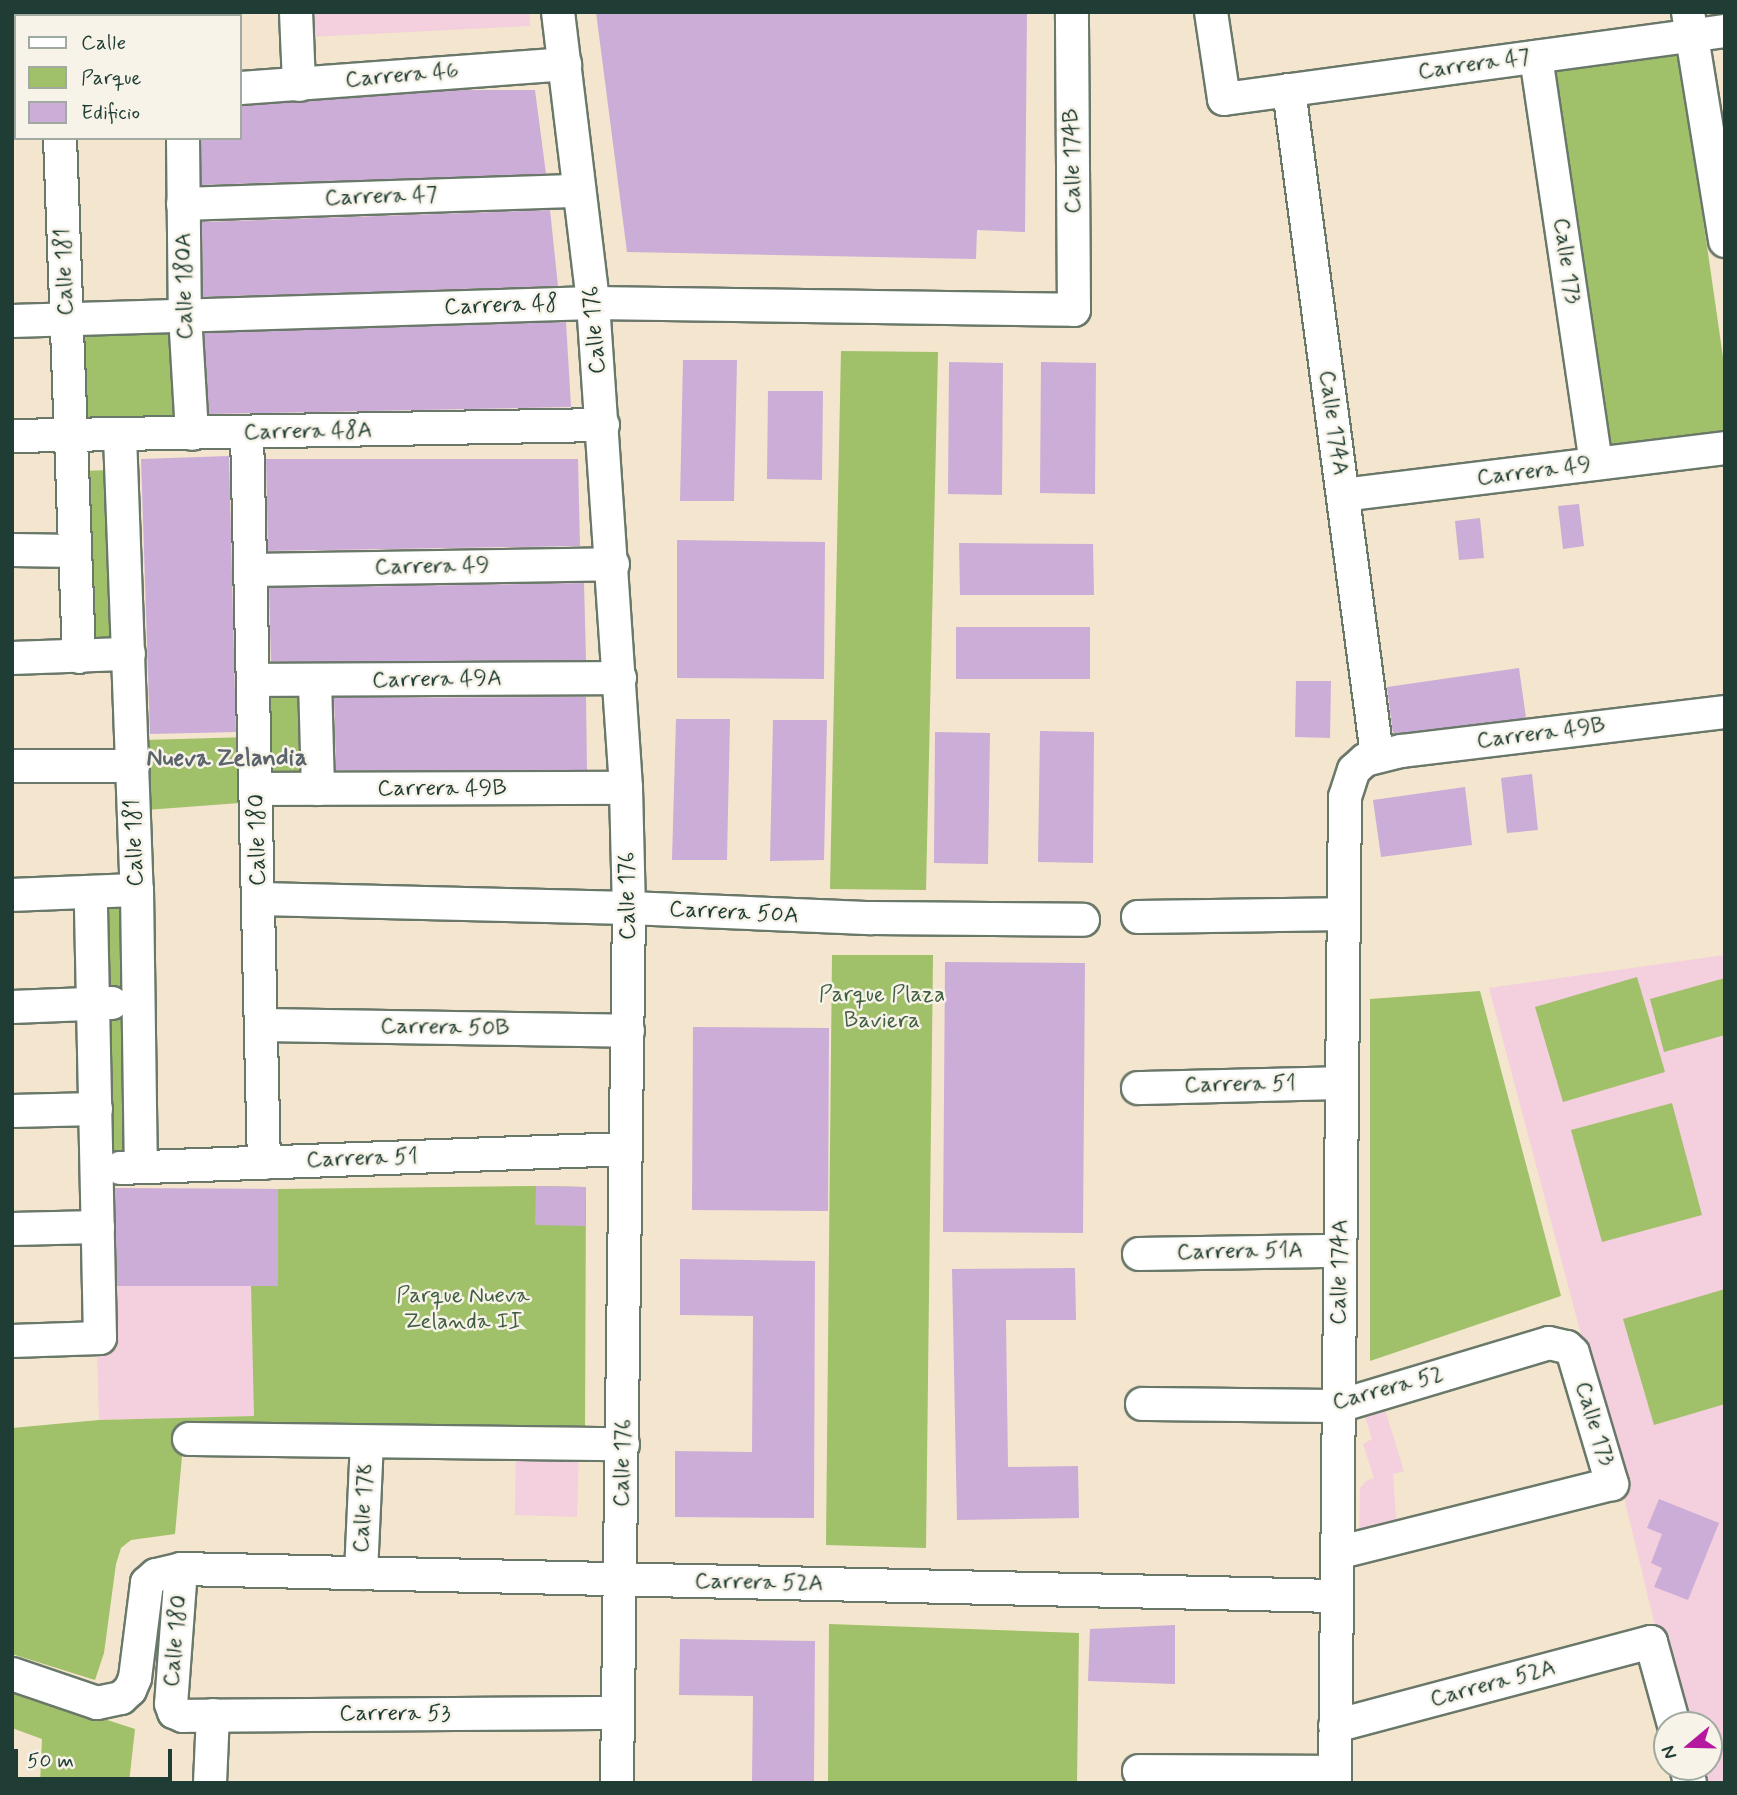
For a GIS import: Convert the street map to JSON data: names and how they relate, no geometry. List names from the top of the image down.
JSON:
{
  "streets": {
    "street": [
      "Carrera 47",
      "Carrera 46",
      "Calle 174B",
      "Calle 173",
      "Calle 181",
      "Calle 180A",
      "Carrera 48",
      "Calle 176",
      "Calle 174A",
      "Carrera 48A",
      "Carrera 49",
      "Carrera 49A",
      "Carrera 49B",
      "Calle 180",
      "Carrera 50A",
      "Carrera 50B",
      "Carrera 51",
      "Carrera 51A",
      "Carrera 52",
      "Calle 178",
      "Carrera 52A",
      "Carrera 53"
    ]
  },
  "crossings": [
    ["Carrera 47", "Calle 173"],
    ["Carrera 47", "Calle 180A"],
    ["Carrera 47", "Calle 176"],
    ["Carrera 47", "Calle 174A"],
    ["Carrera 46", "Calle 176"],
    ["Calle 174B", "Carrera 48"],
    ["Calle 173", "Calle 174A"],
    ["Calle 173", "Carrera 49"],
    ["Calle 173", "Carrera 52"],
    ["Calle 181", "Carrera 48"],
    ["Calle 181", "Carrera 48A"],
    ["Calle 181", "Carrera 51"],
    ["Calle 180A", "Carrera 48"],
    ["Calle 180A", "Carrera 48A"],
    ["Carrera 48", "Calle 176"],
    ["Calle 176", "Carrera 48A"],
    ["Calle 176", "Carrera 49"],
    ["Calle 176", "Carrera 49A"],
    ["Calle 176", "Carrera 49B"],
    ["Calle 176", "Carrera 50A"],
    ["Calle 176", "Carrera 50B"],
    ["Calle 176", "Carrera 51"],
    ["Calle 176", "Carrera 52A"],
    ["Calle 176", "Carrera 53"],
    ["Calle 174A", "Carrera 49"],
    ["Calle 174A", "Carrera 49B"],
    ["Calle 174A", "Carrera 51"],
    ["Calle 174A", "Carrera 51A"],
    ["Calle 174A", "Carrera 52"],
    ["Calle 174A", "Carrera 52A"],
    ["Carrera 48A", "Calle 180"],
    ["Carrera 49", "Calle 180"],
    ["Carrera 49A", "Calle 180"],
    ["Carrera 49B", "Calle 180"],
    ["Calle 180", "Carrera 50A"],
    ["Calle 180", "Carrera 50B"],
    ["Calle 180", "Carrera 51"],
    ["Calle 180", "Carrera 52A"],
    ["Calle 180", "Carrera 53"],
    ["Calle 178", "Carrera 52A"]
  ],
  "districts": ["Nueva Zelandia"],
  "parks": ["Parque Plaza Baviera", "Parque Nueva Zelanda II"],
  "legend": ["Calle", "Parque", "Edificio"],
  "scale_bar": "50 m",
  "north": "left"
}
